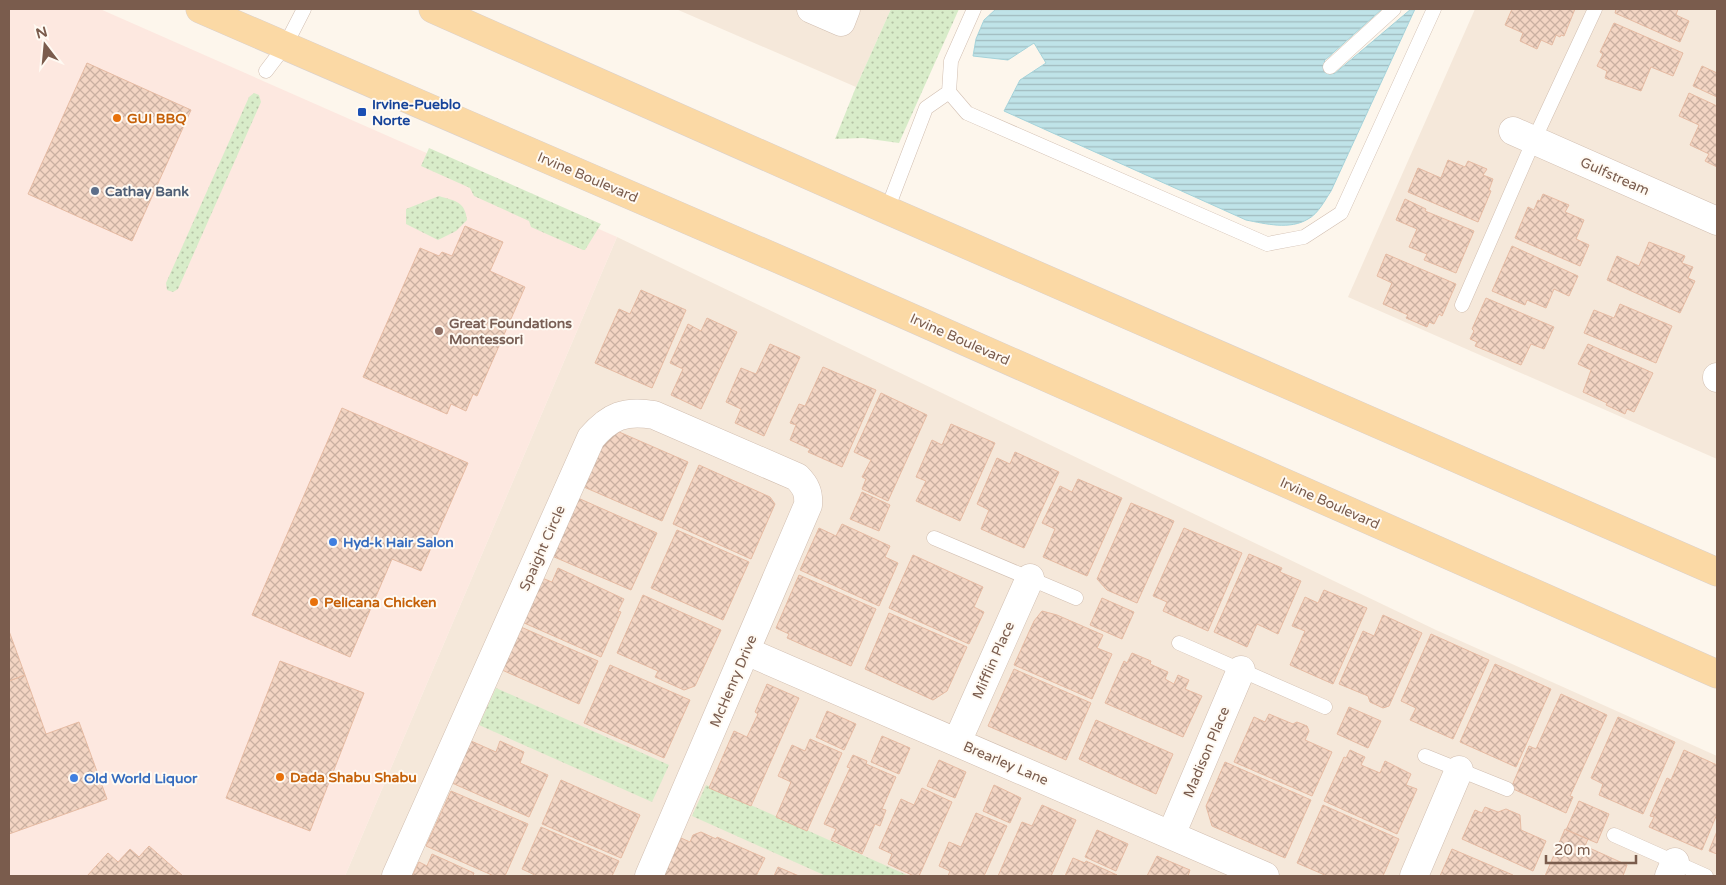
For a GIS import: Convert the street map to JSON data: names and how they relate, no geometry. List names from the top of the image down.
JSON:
{
  "streets": {
    "main road": ["Irvine Boulevard"],
    "street": [
      "Gulfstream",
      "Spaight Circle",
      "Mifflin Place",
      "McHenry Drive",
      "Madison Place",
      "Brearley Lane"
    ]
  },
  "crossings": [
    ["Spaight Circle", "McHenry Drive"],
    ["Mifflin Place", "Brearley Lane"],
    ["McHenry Drive", "Brearley Lane"],
    ["Madison Place", "Brearley Lane"]
  ],
  "places": {
    "transit": ["Irvine-Pueblo Norte"],
    "other": [
      "GUI BBQ",
      "Cathay Bank",
      "Great Foundations Montessori",
      "Hyd-k Hair Salon",
      "Pelicana Chicken",
      "Dada Shabu Shabu",
      "Old World Liquor"
    ]
  },
  "scale_bar": "20 m",
  "north": "top"
}
